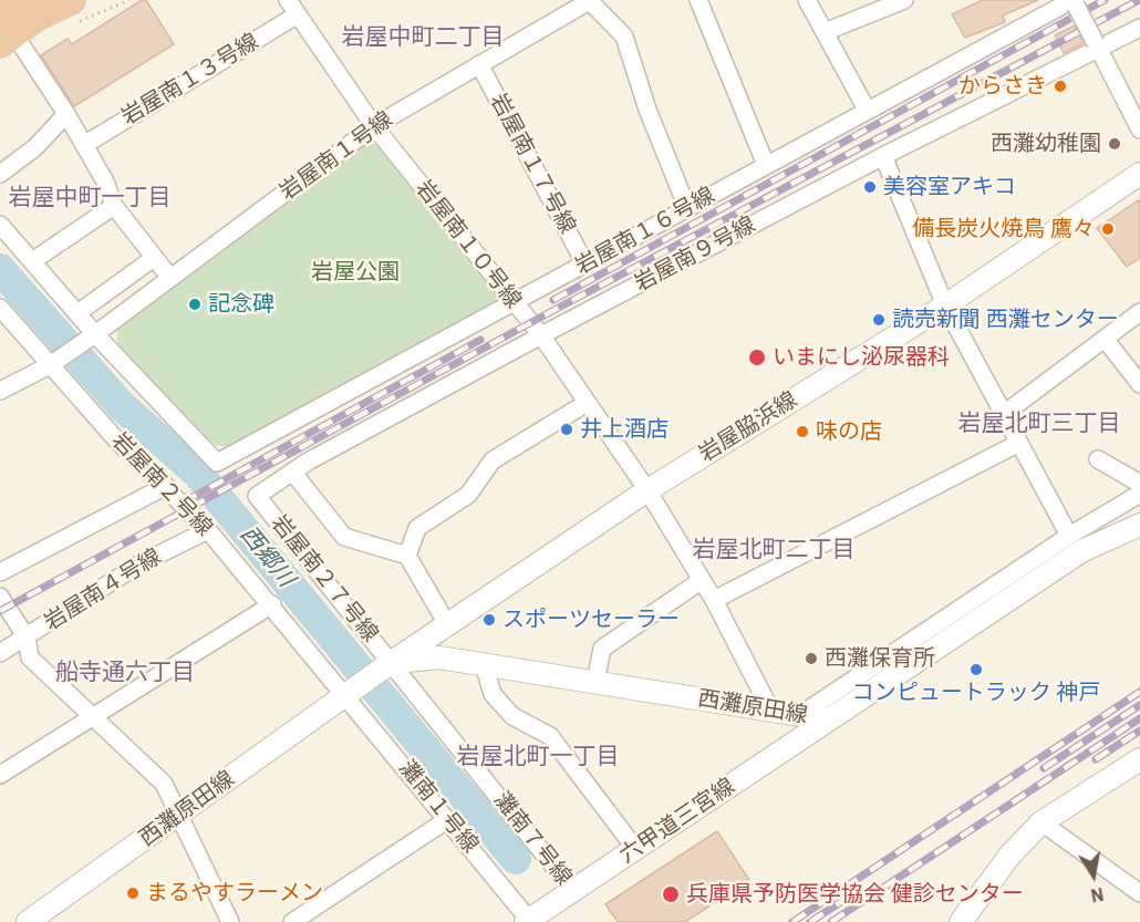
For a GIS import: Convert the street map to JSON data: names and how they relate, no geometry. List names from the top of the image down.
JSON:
{
  "streets": {
    "street": [
      "岩屋南１３号線",
      "岩屋南１号線",
      "岩屋南１７号線",
      "岩屋南１６号線",
      "岩屋南１０号線",
      "岩屋南９号線",
      "岩屋脇浜線",
      "岩屋南２号線",
      "岩屋南２７号線",
      "岩屋南４号線",
      "西灘原田線",
      "灘南１号線",
      "六甲道三宮線",
      "灘南７号線"
    ]
  },
  "crossings": [
    ["岩屋南１３号線", "岩屋南１０号線"],
    ["岩屋南１号線", "岩屋南１７号線"],
    ["岩屋南１号線", "岩屋南１６号線"],
    ["岩屋南１号線", "岩屋南１０号線"],
    ["岩屋南１号線", "岩屋南２号線"],
    ["岩屋南１７号線", "岩屋南１６号線"],
    ["岩屋南１６号線", "岩屋南１０号線"],
    ["岩屋南１０号線", "岩屋南９号線"],
    ["岩屋南１０号線", "岩屋脇浜線"],
    ["岩屋南１０号線", "西灘原田線"],
    ["岩屋南９号線", "岩屋南２７号線"],
    ["岩屋脇浜線", "岩屋南２７号線"],
    ["岩屋脇浜線", "西灘原田線"],
    ["岩屋脇浜線", "灘南７号線"],
    ["岩屋南２号線", "岩屋南４号線"],
    ["岩屋南２号線", "西灘原田線"],
    ["岩屋南２号線", "灘南１号線"],
    ["岩屋南２７号線", "西灘原田線"],
    ["岩屋南２７号線", "灘南７号線"],
    ["西灘原田線", "灘南１号線"],
    ["西灘原田線", "六甲道三宮線"],
    ["西灘原田線", "灘南７号線"],
    ["灘南１号線", "六甲道三宮線"],
    ["六甲道三宮線", "灘南７号線"]
  ],
  "districts": [
    "岩屋中町二丁目",
    "岩屋中町一丁目",
    "岩屋北町三丁目",
    "岩屋北町二丁目",
    "船寺通六丁目",
    "岩屋北町一丁目"
  ],
  "water": ["西郷川"],
  "parks": ["岩屋公園"],
  "places": [
    "からさき",
    "西灘幼稚園",
    "美容室アキコ",
    "備長炭火焼鳥 鷹々",
    "記念碑",
    "読売新聞 西灘センター",
    "いまにし泌尿器科",
    "井上酒店",
    "味の店",
    "スポーツセーラー",
    "西灘保育所",
    "コンピュートラック 神戸",
    "まるやすラーメン",
    "兵庫県予防医学協会 健診センター"
  ],
  "north": "bottom"
}
